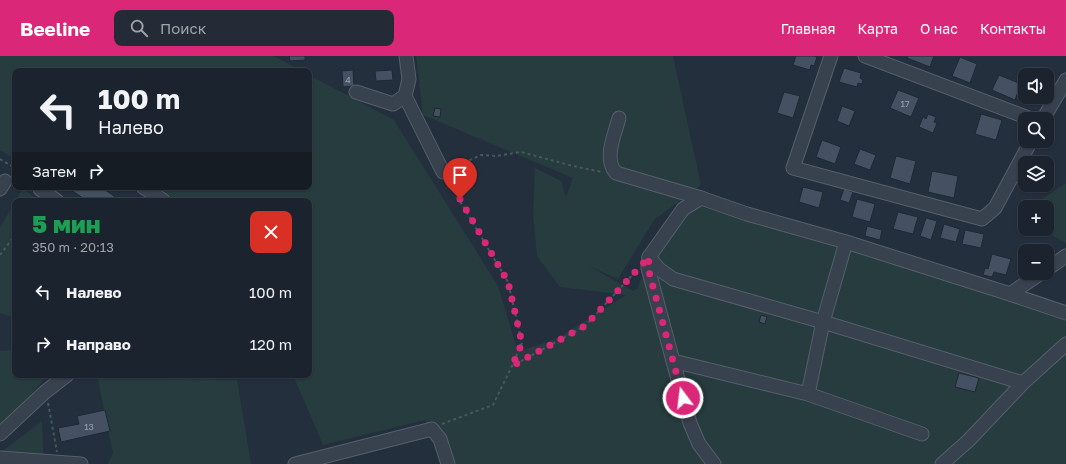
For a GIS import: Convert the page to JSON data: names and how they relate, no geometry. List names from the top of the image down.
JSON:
{
  "house_numbers": ["4", "17", "13"],
  "page": {
    "header": "Beeline",
    "search": "Поиск",
    "nav": [
      "Главная",
      "Карта",
      "О нас",
      "Контакты"
    ],
    "map_buttons": ["+", "−"],
    "turn": ["100 m", "Налево"],
    "then": "Затем",
    "heading": ["5 мин", "350 m · 20:13"],
    "list": [
      {
        "name": "Налево",
        "value": "100 m"
      },
      {
        "name": "Направо",
        "value": "120 m"
      }
    ]
  }
}
